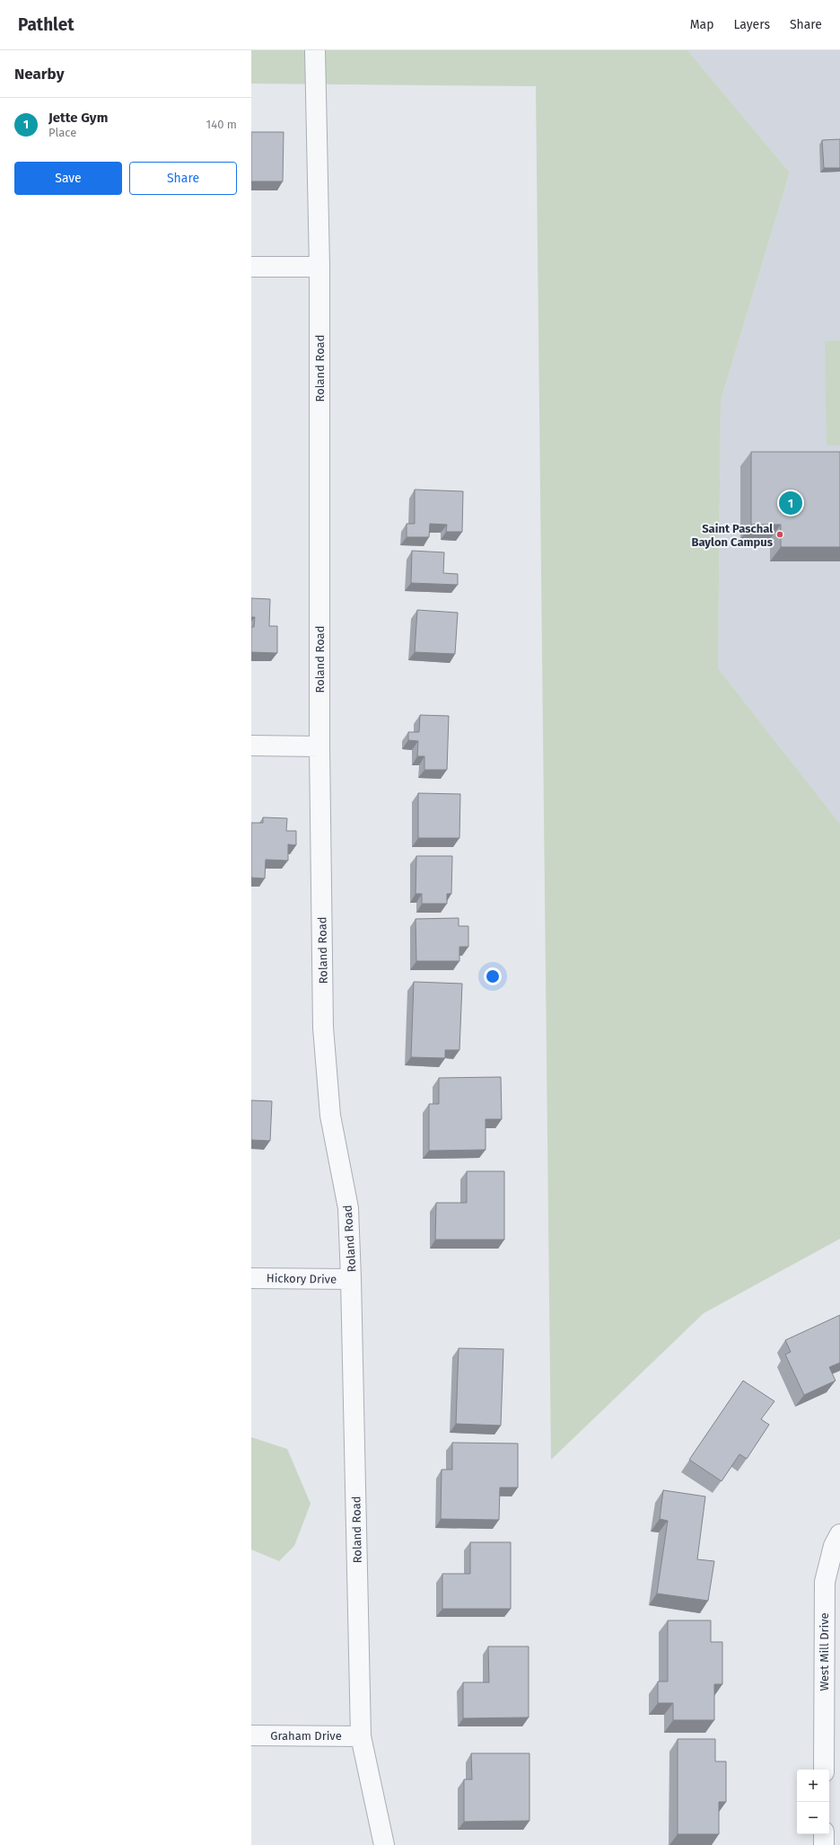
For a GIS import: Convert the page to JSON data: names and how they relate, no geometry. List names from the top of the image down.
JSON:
{
  "streets": {
    "street": [
      "Roland Road",
      "Hickory Drive",
      "West Mill Drive",
      "Graham Drive"
    ]
  },
  "crossings": [
    ["Roland Road", "Hickory Drive"],
    ["Roland Road", "Graham Drive"]
  ],
  "places": ["Saint Paschal Baylon Campus"],
  "page": {
    "header": "Pathlet",
    "nav": ["Map", "Layers", "Share"],
    "heading": "Nearby",
    "list": [
      {
        "mark": "1",
        "name": "Jette Gym",
        "note": "Place",
        "value": "140 m"
      }
    ],
    "buttons": ["Save", "Share"],
    "pins": "1",
    "map_buttons": ["+", "−"]
  }
}
